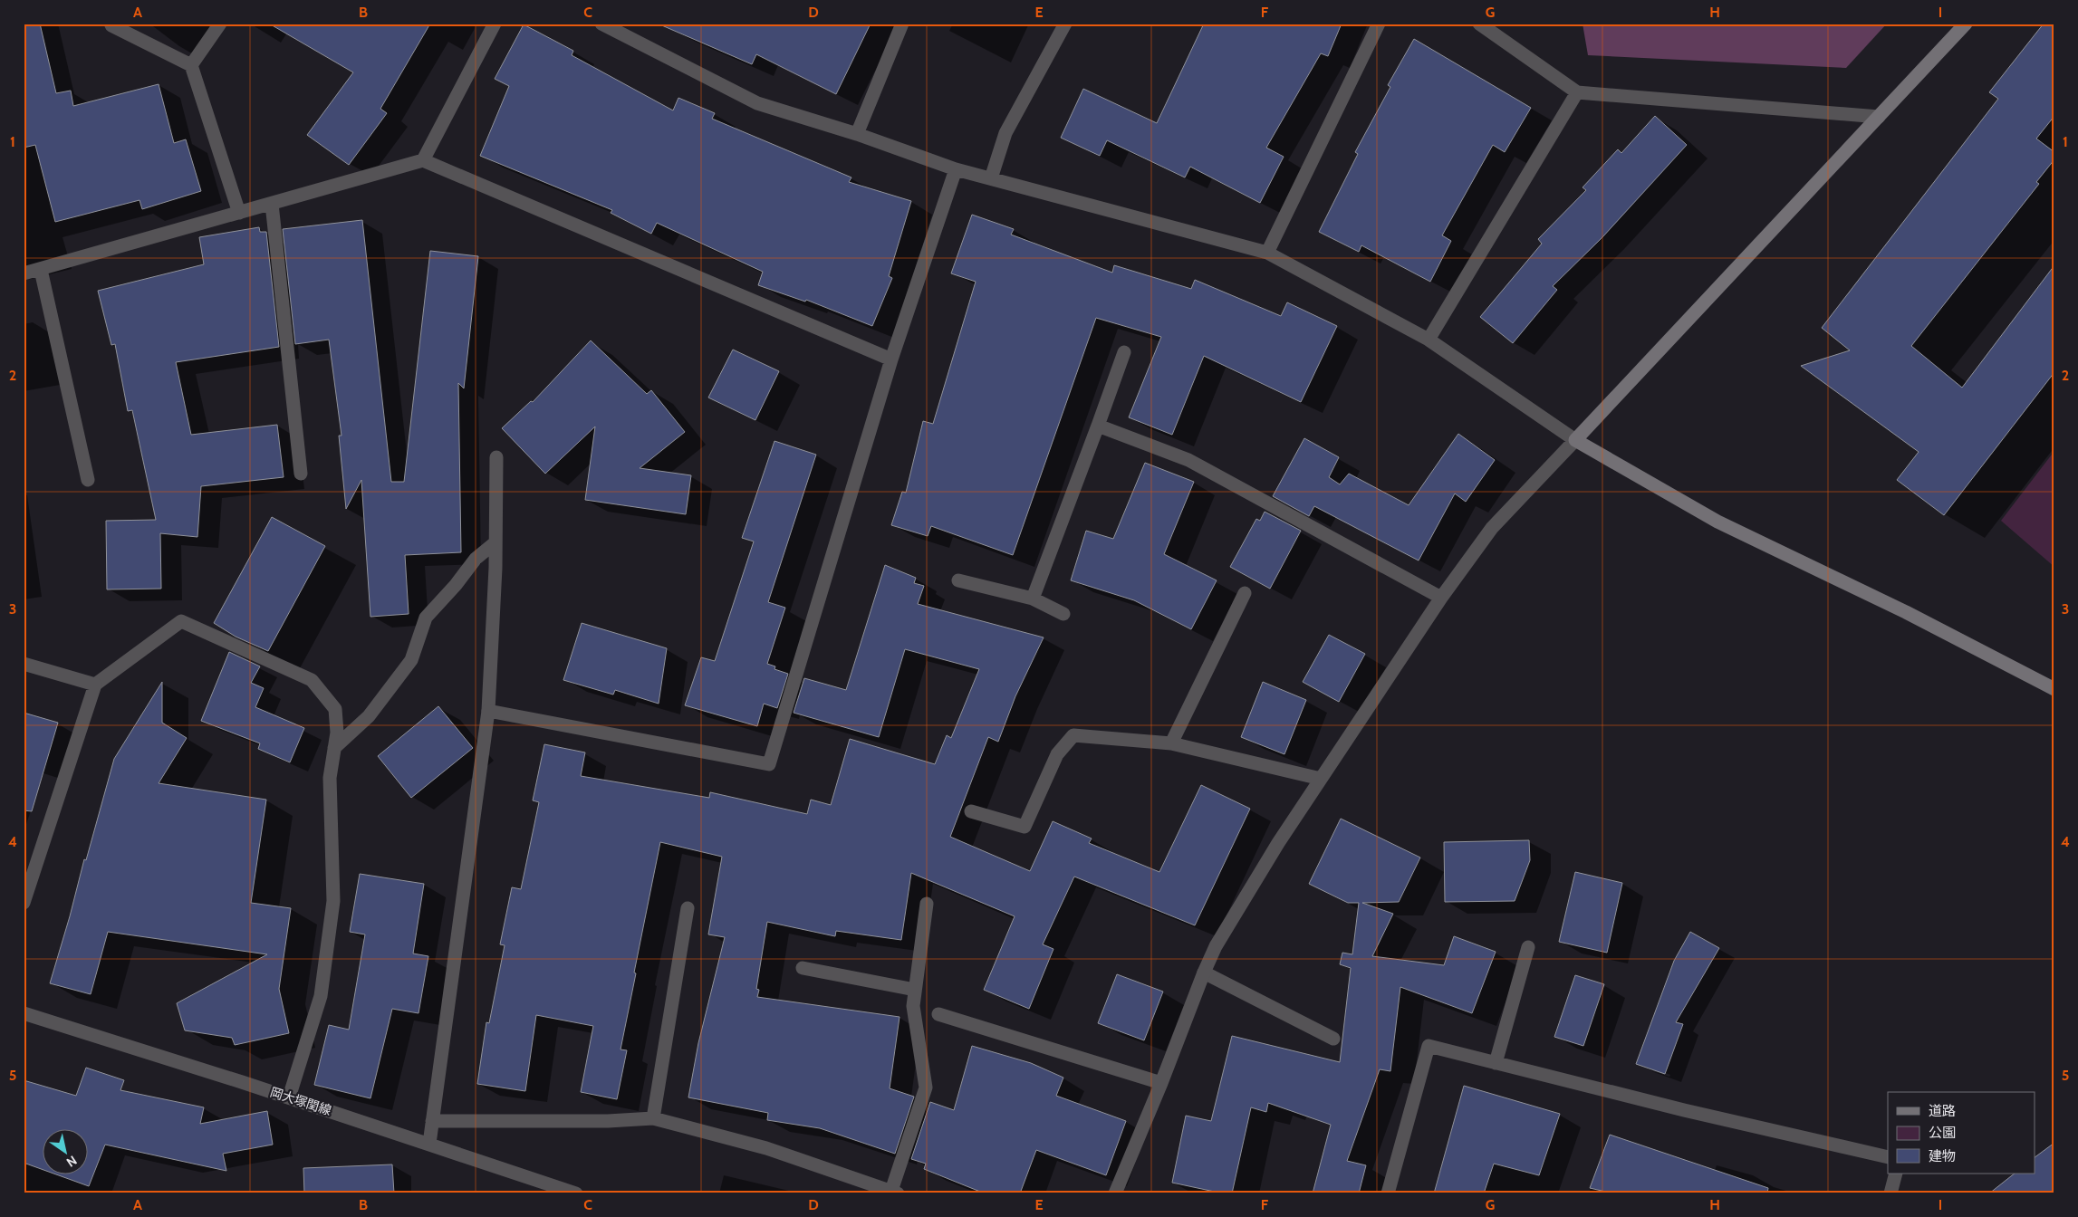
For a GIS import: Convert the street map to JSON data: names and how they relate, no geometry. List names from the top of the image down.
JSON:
{
  "streets": {
    "street": ["岡大塚閏線"]
  },
  "legend": ["道路", "公園", "建物"],
  "north": "bottom right",
  "grid": {
    "columns": [
      "A",
      "B",
      "C",
      "D",
      "E",
      "F",
      "G",
      "H",
      "I"
    ],
    "rows": [
      "1",
      "2",
      "3",
      "4",
      "5"
    ]
  }
}
